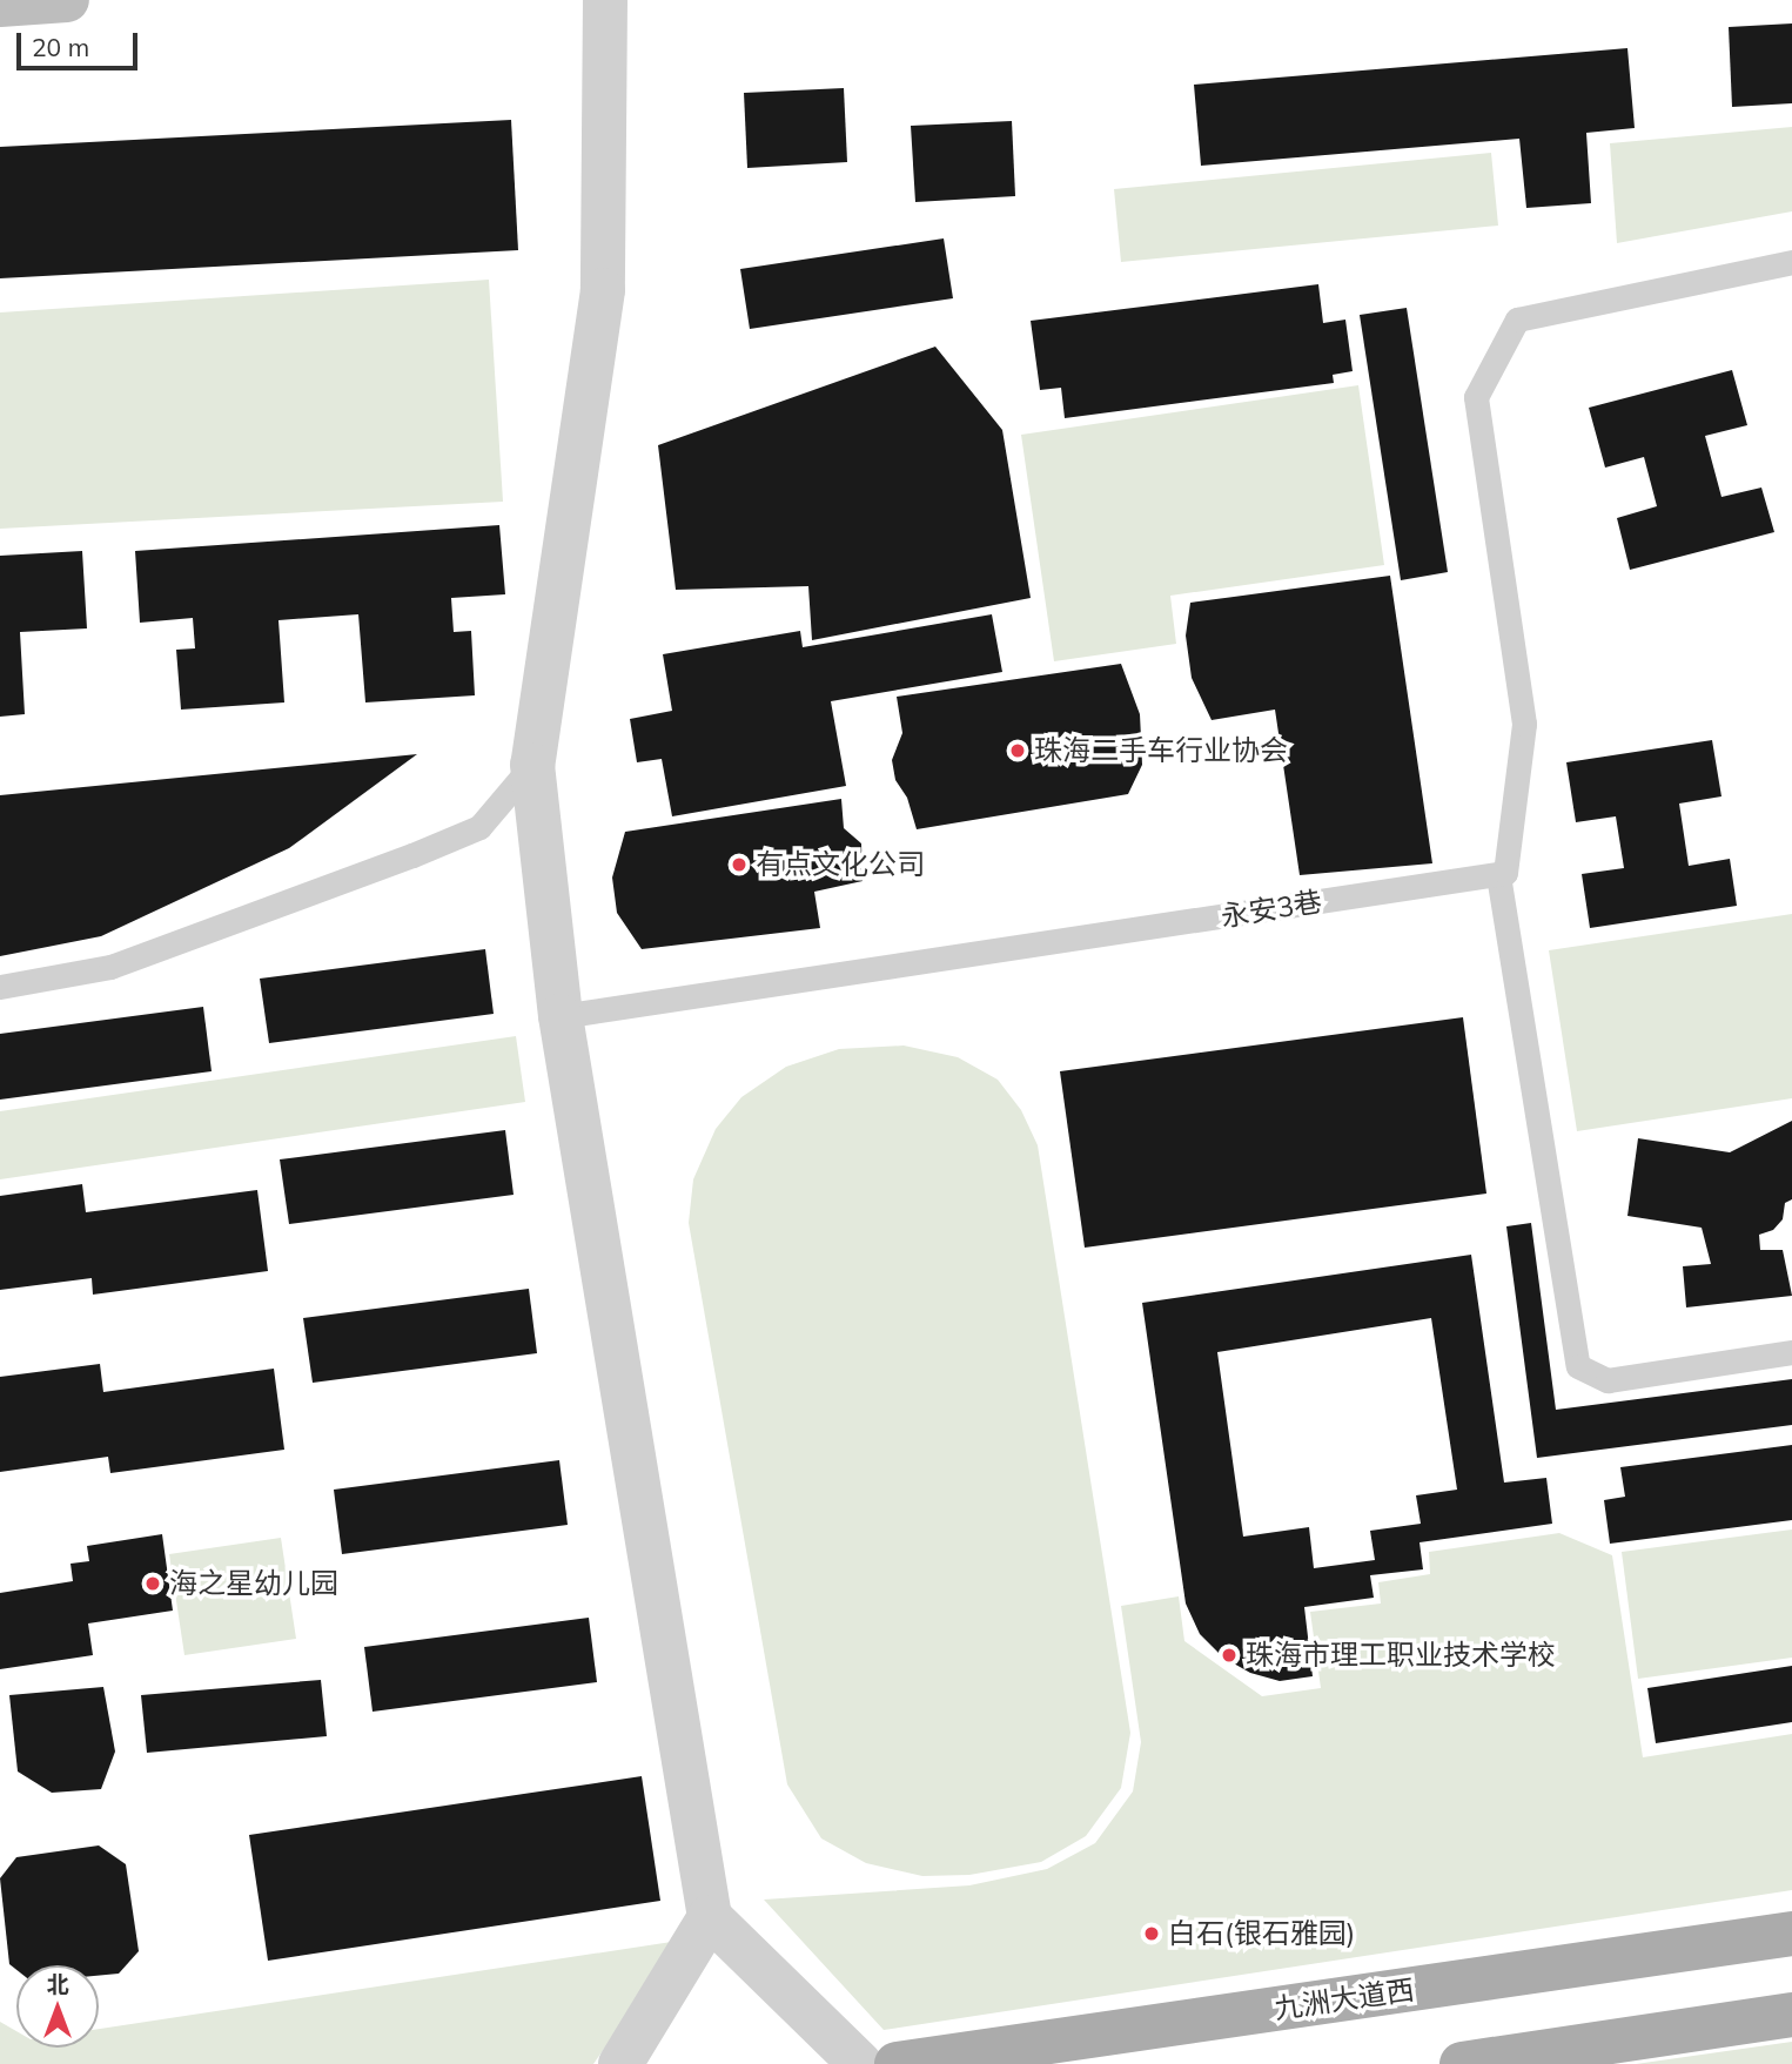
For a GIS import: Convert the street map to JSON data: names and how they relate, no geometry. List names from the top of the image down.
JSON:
{
  "streets": {
    "main road": ["九洲大道西"],
    "lane": ["永安3巷"]
  },
  "places": [
    "珠海二手车行业协会",
    "有点文化公司",
    "海之星幼儿园",
    "珠海市理工职业技术学校",
    "白石(银石雅园)"
  ],
  "scale_bar": "20 m",
  "north": "top"
}
